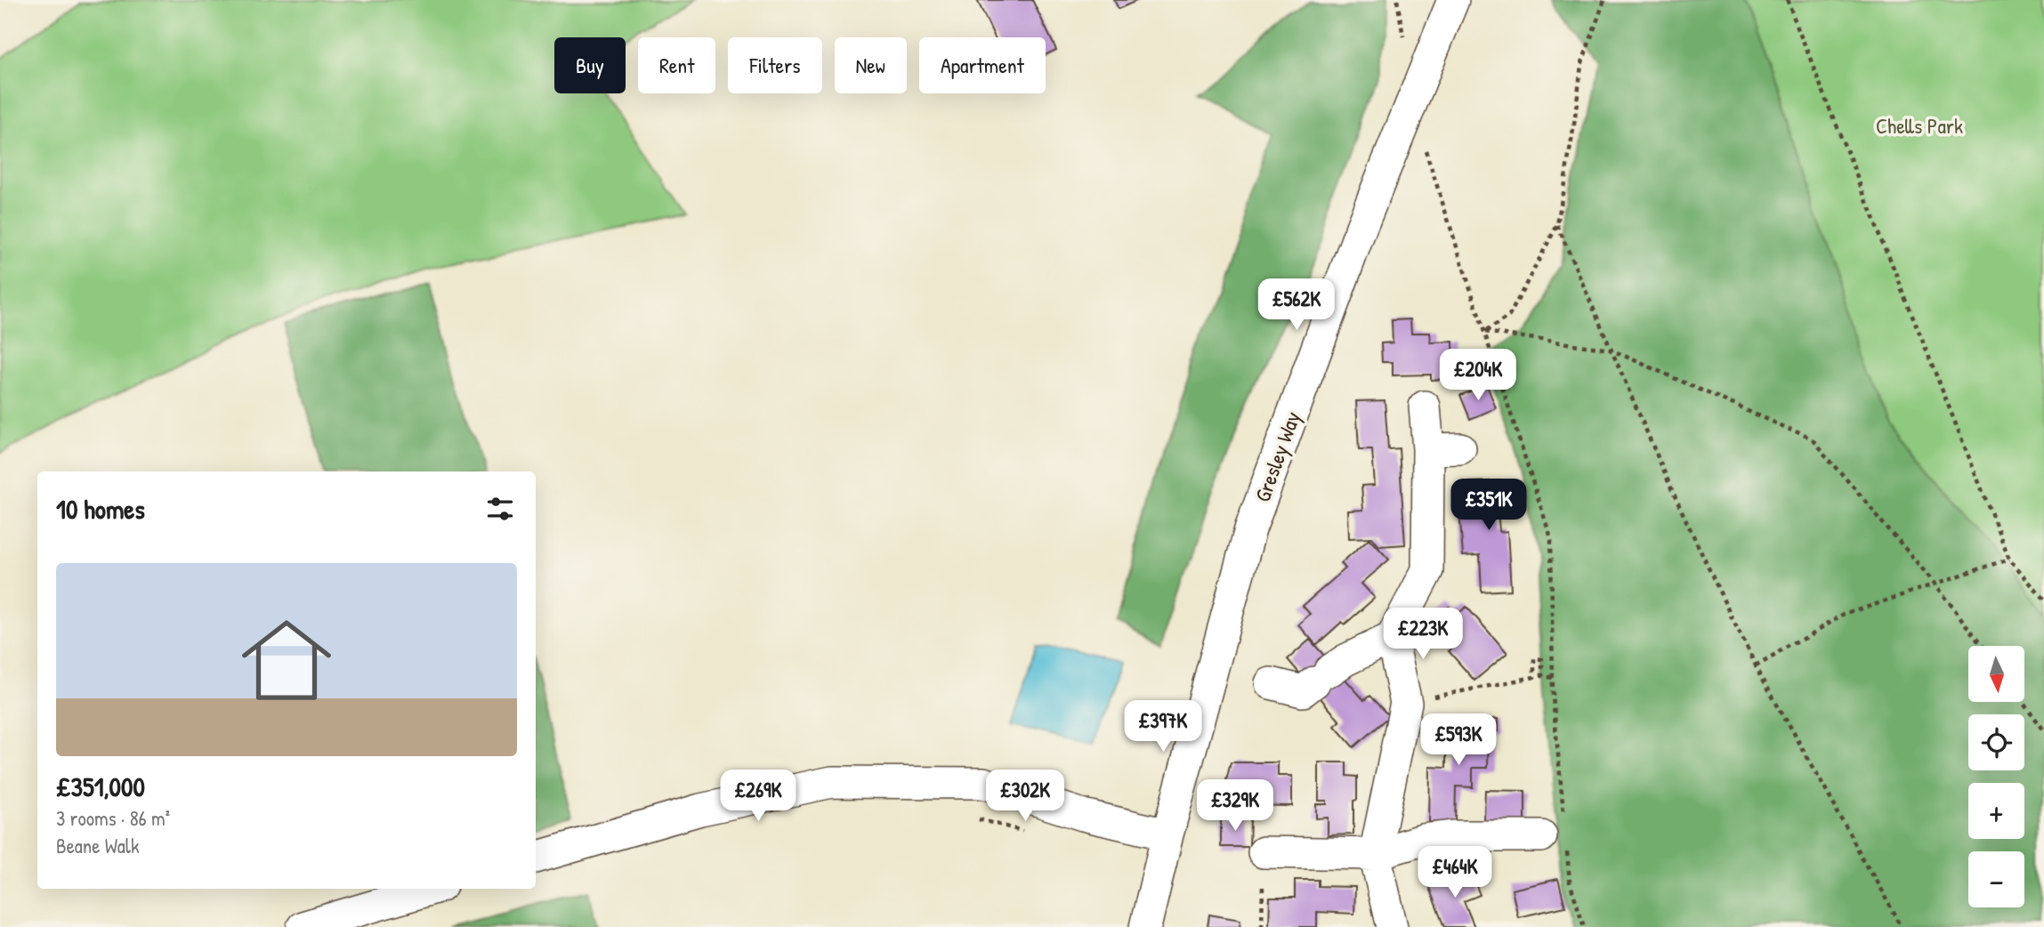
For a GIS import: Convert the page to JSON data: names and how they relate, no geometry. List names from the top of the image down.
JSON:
{
  "streets": {
    "street": ["Gresley Way"]
  },
  "parks": ["Chells Park"],
  "north": "bottom",
  "page": {
    "chip": [
      "Buy",
      "Rent",
      "Filters",
      "New",
      "Apartment"
    ],
    "price": [
      "£562K",
      "£204K",
      "£351K",
      "£223K",
      "£397K",
      "£593K",
      "£269K",
      "£302K",
      "£329K",
      "£464K"
    ],
    "heading": "10 homes",
    "list": [
      {
        "name": "£351,000",
        "note": "3 rooms · 86 m² · Beane Walk"
      }
    ],
    "map_buttons": ["+", "−"]
  }
}
